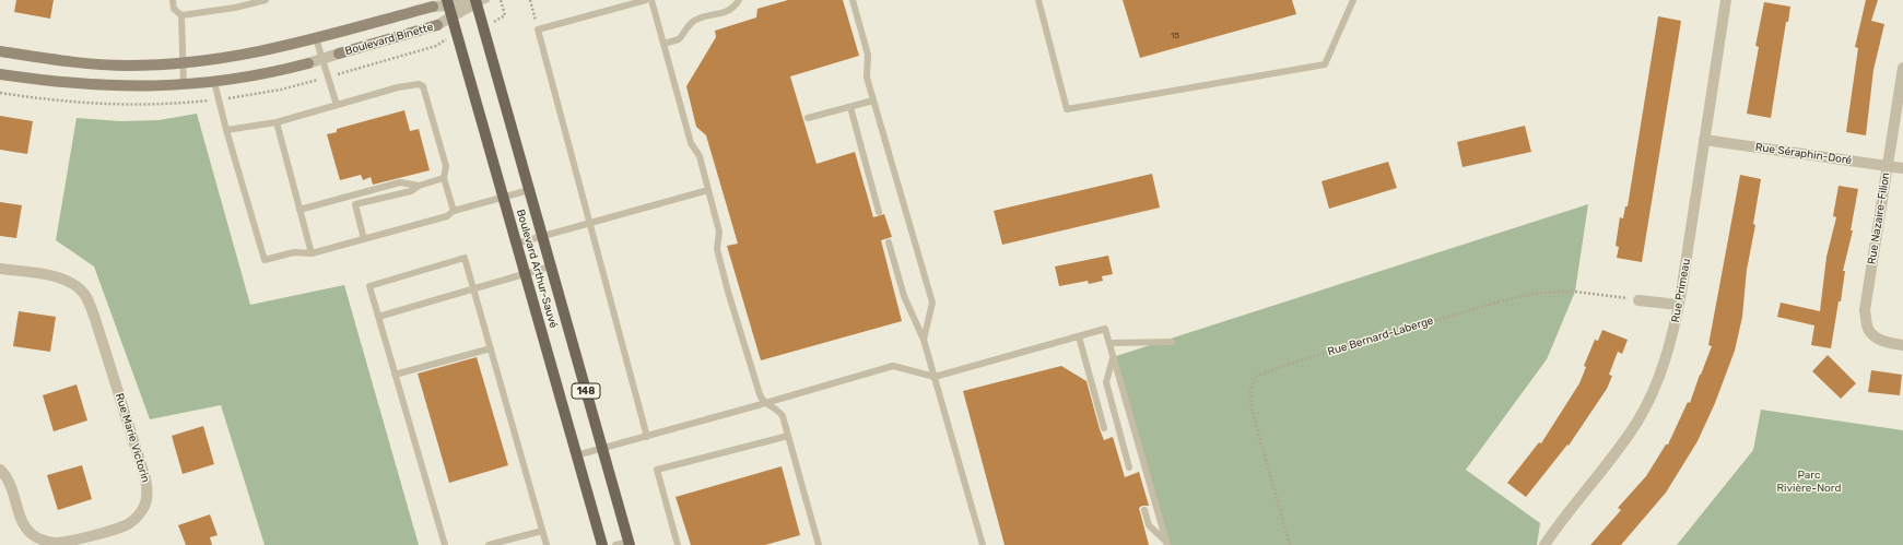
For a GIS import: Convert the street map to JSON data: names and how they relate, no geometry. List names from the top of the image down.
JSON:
{
  "streets": {
    "main road": ["Boulevard Arthur-Sauvé", "148"],
    "street": [
      "Boulevard Binette",
      "Rue Séraphin-Doré",
      "Rue Nazaire-Filion",
      "Rue Primeau",
      "Rue Marie Victorin"
    ],
    "path": ["Rue Bernard-Laberge"]
  },
  "crossings": [
    ["Boulevard Binette", "Boulevard Arthur-Sauvé"],
    ["Rue Séraphin-Doré", "Rue Nazaire-Filion"],
    ["Rue Séraphin-Doré", "Rue Primeau"]
  ],
  "parks": ["Parc Rivière-Nord"],
  "house_numbers": ["15"]
}
